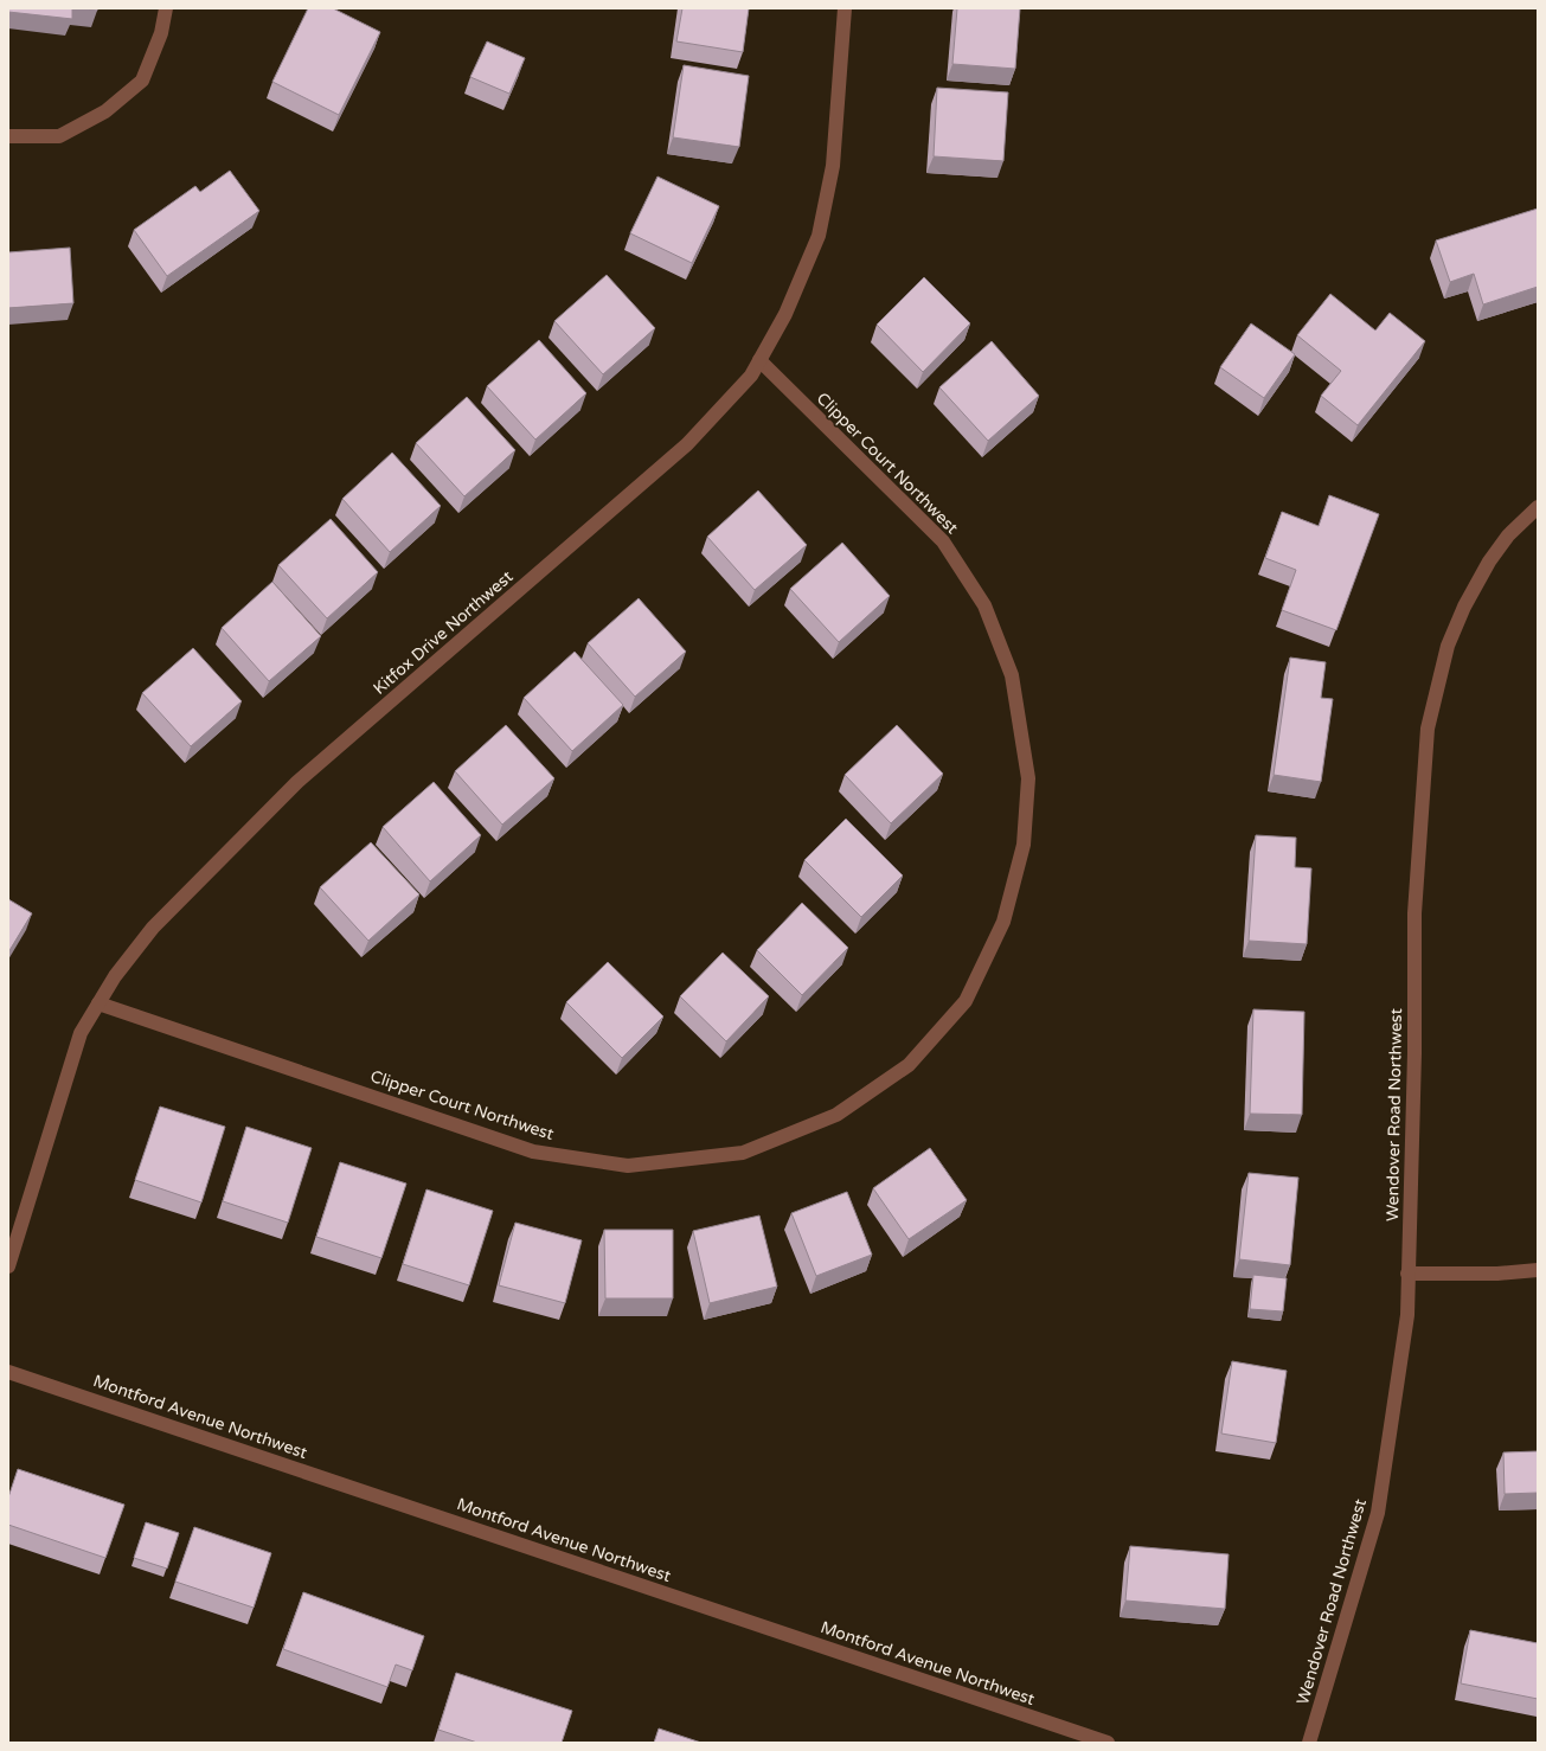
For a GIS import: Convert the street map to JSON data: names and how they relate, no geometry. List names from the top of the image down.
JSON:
{
  "streets": {
    "street": [
      "Clipper Court Northwest",
      "Kitfox Drive Northwest",
      "Wendover Road Northwest",
      "Montford Avenue Northwest"
    ]
  },
  "crossings": [
    ["Clipper Court Northwest", "Kitfox Drive Northwest"]
  ]
}
